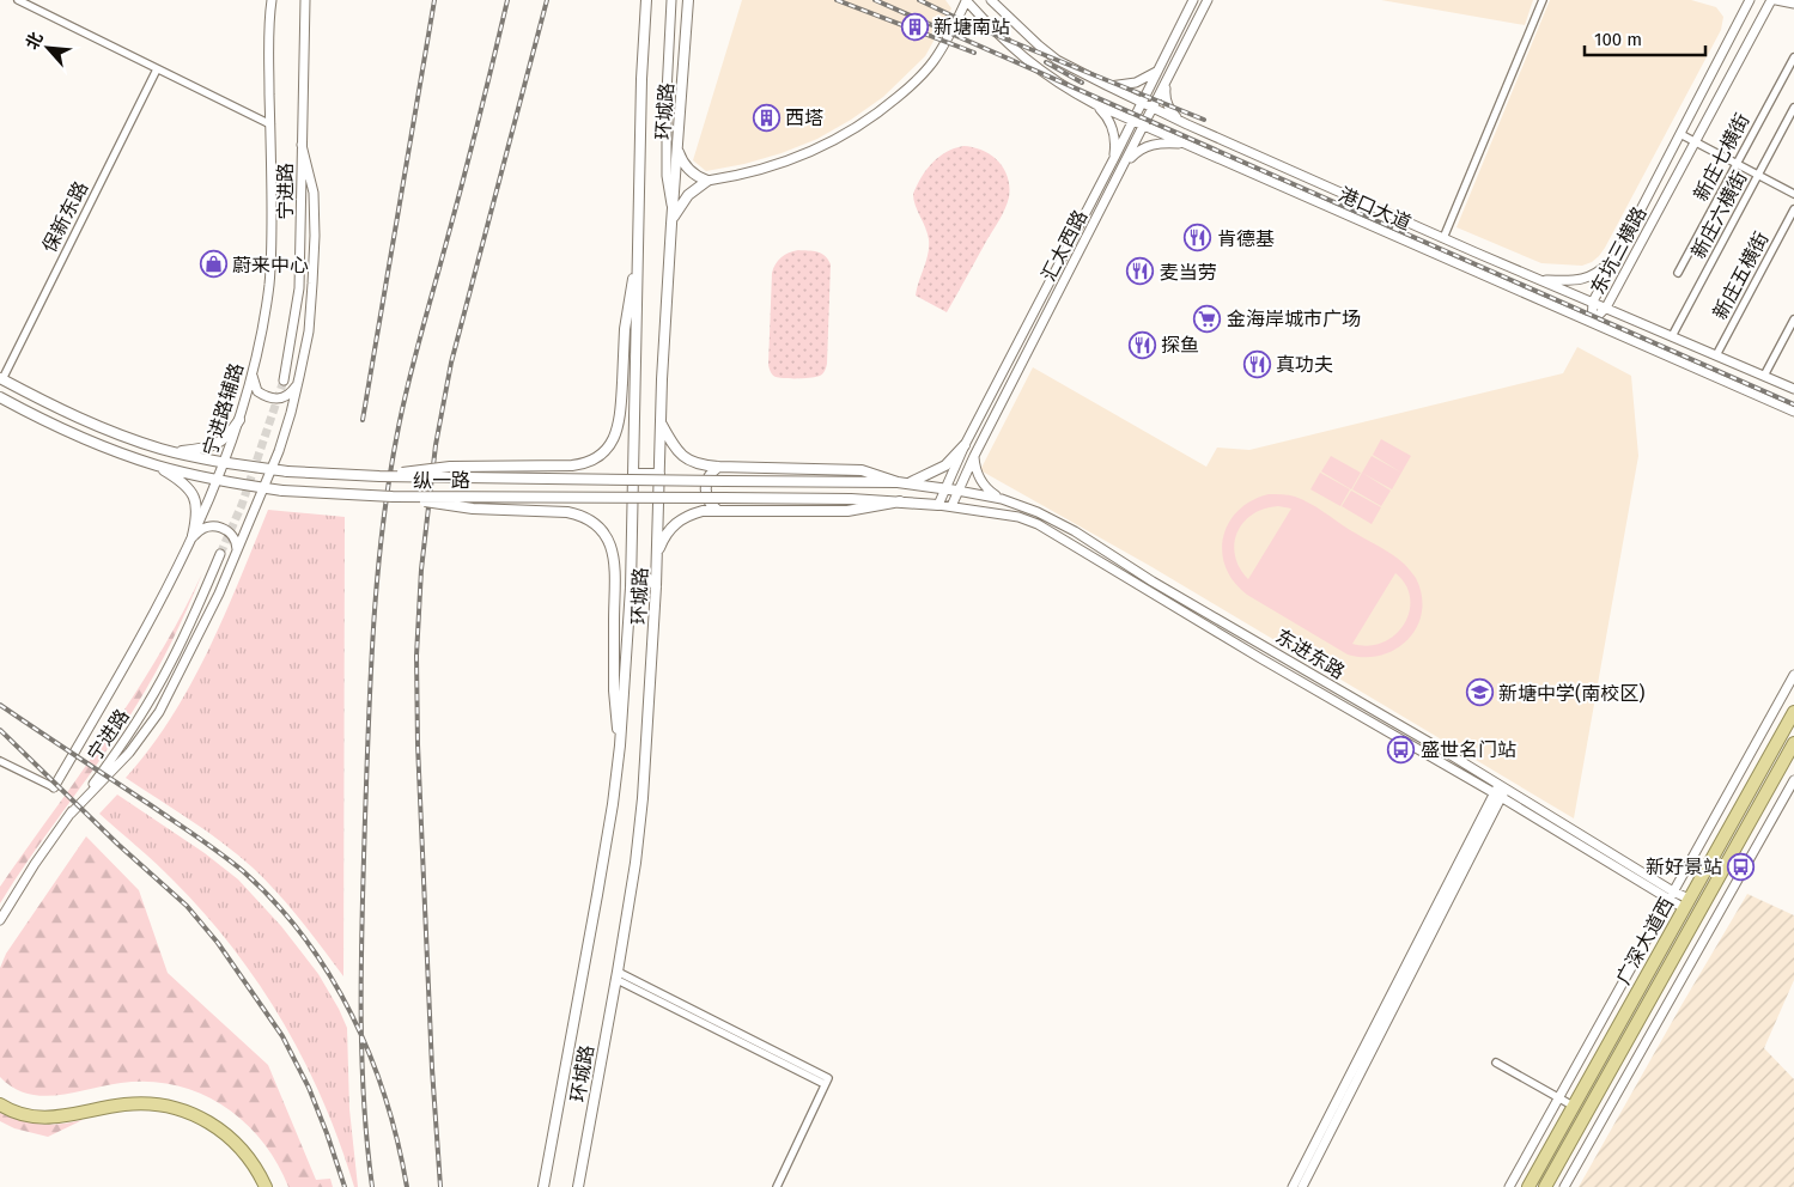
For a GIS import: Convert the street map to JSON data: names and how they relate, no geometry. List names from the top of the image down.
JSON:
{
  "streets": {
    "highway": ["广深大道西"],
    "main road": ["环城路", "纵一路", "东进东路"],
    "street": [
      "新庄七横街",
      "宁进路",
      "港口大道",
      "新庄六横街",
      "保新东路",
      "汇太西路",
      "东坑三横路",
      "新庄五横街",
      "宁进路辅路"
    ]
  },
  "crossings": [
    ["港口大道", "新庄六横街"],
    ["港口大道", "汇太西路"],
    ["港口大道", "东坑三横路"],
    ["港口大道", "新庄五横街"],
    ["保新东路", "纵一路"],
    ["汇太西路", "东进东路"],
    ["宁进路辅路", "纵一路"],
    ["纵一路", "东进东路"],
    ["东进东路", "广深大道西"]
  ],
  "places": {
    "building": ["新塘南站", "西塔"],
    "restaurant": [
      "肯德基",
      "麦当劳",
      "探鱼",
      "真功夫"
    ],
    "shop": ["蔚来中心"],
    "supermarket": ["金海岸城市广场"],
    "school or university": ["新塘中学(南校区)"],
    "bus stop": ["盛世名门站", "新好景站"]
  },
  "scale_bar": "100 m",
  "north": "top left"
}
